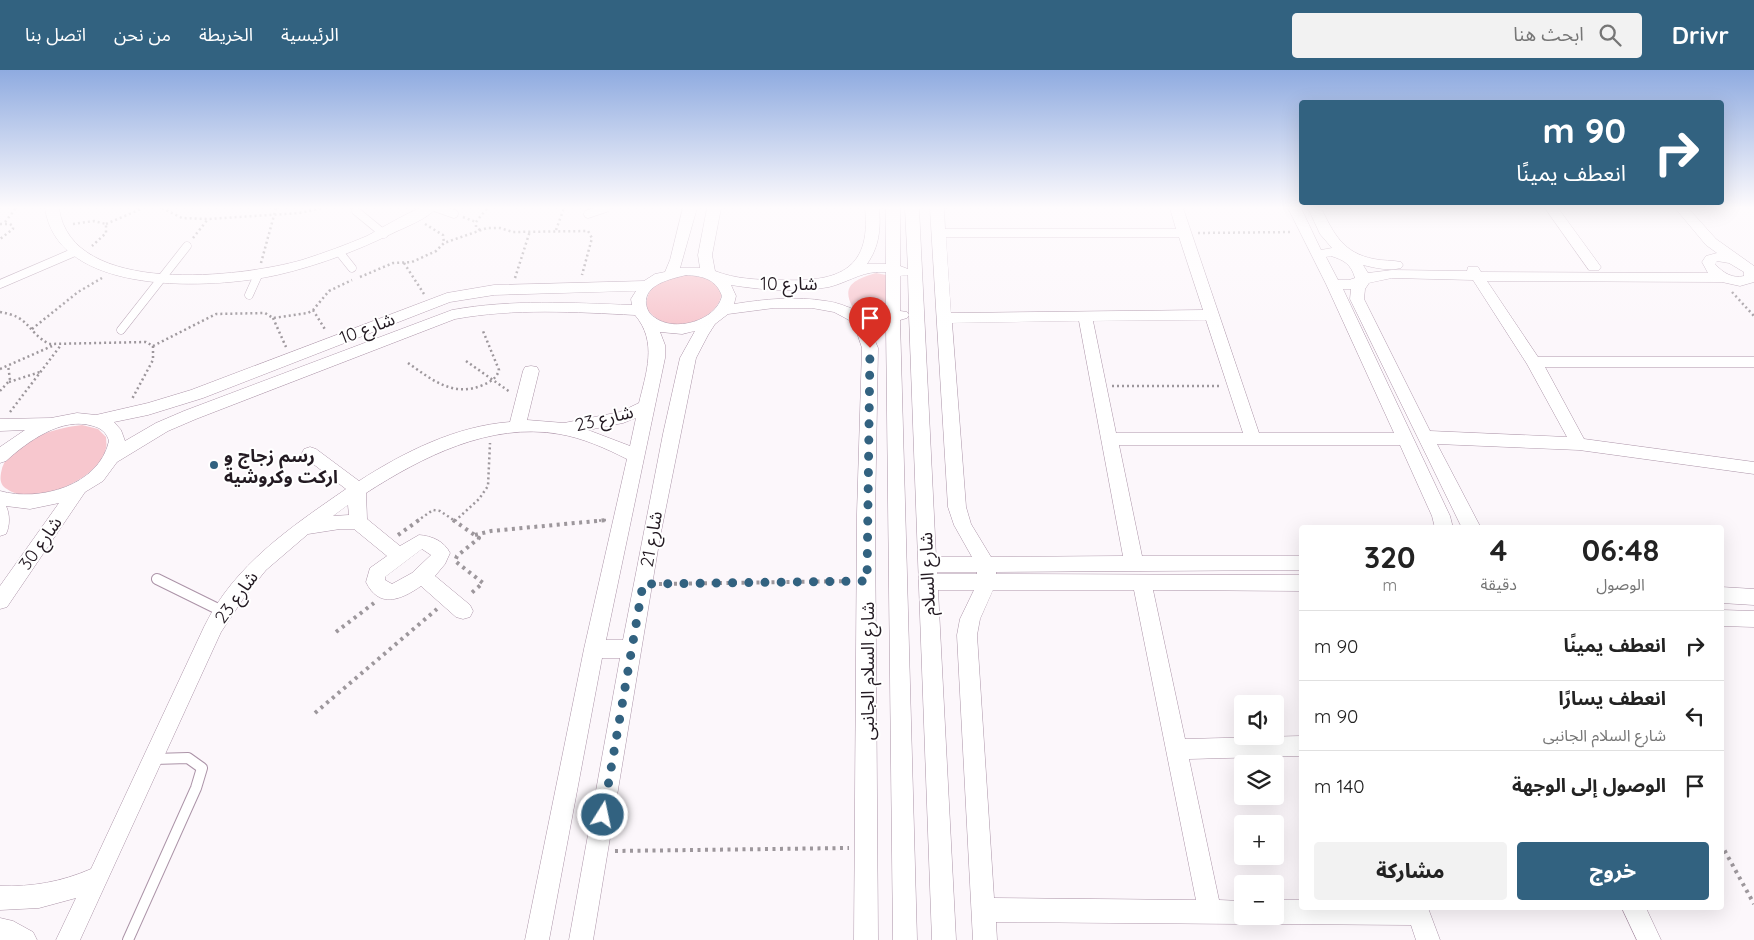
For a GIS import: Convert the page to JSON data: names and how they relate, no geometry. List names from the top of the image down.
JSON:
{
  "streets": {
    "street": [
      "شارع 10",
      "شارع 23",
      "شارع 21",
      "شارع 30",
      "شارع السلام",
      "شارع السلام الجانبى"
    ]
  },
  "crossings": [
    ["شارع 10", "شارع 21"],
    ["شارع 10", "شارع 30"],
    ["شارع 10", "شارع السلام"],
    ["شارع 10", "شارع السلام الجانبى"],
    ["شارع 23", "شارع 21"],
    ["شارع السلام", "شارع السلام الجانبى"]
  ],
  "places": ["رسم زجاج و اركت وكروشية"],
  "page": {
    "header": "Drivr",
    "search": "ابحث هنا",
    "nav": [
      "الرئيسية",
      "الخريطة",
      "من نحن",
      "اتصل بنا"
    ],
    "turn": ["90 m", "انعطف يمينًا"],
    "eta": [
      "06:48",
      "الوصول",
      "4",
      "دقيقة",
      "320",
      "m"
    ],
    "list": [
      {
        "name": "انعطف يمينًا",
        "value": "90 m"
      },
      {
        "name": "انعطف يسارًا",
        "note": "شارع السلام الجانبى",
        "value": "90 m"
      },
      {
        "name": "الوصول إلى الوجهة",
        "value": "140 m"
      }
    ],
    "map_buttons": ["+", "−"],
    "buttons": ["خروج", "مشاركة"]
  }
}
